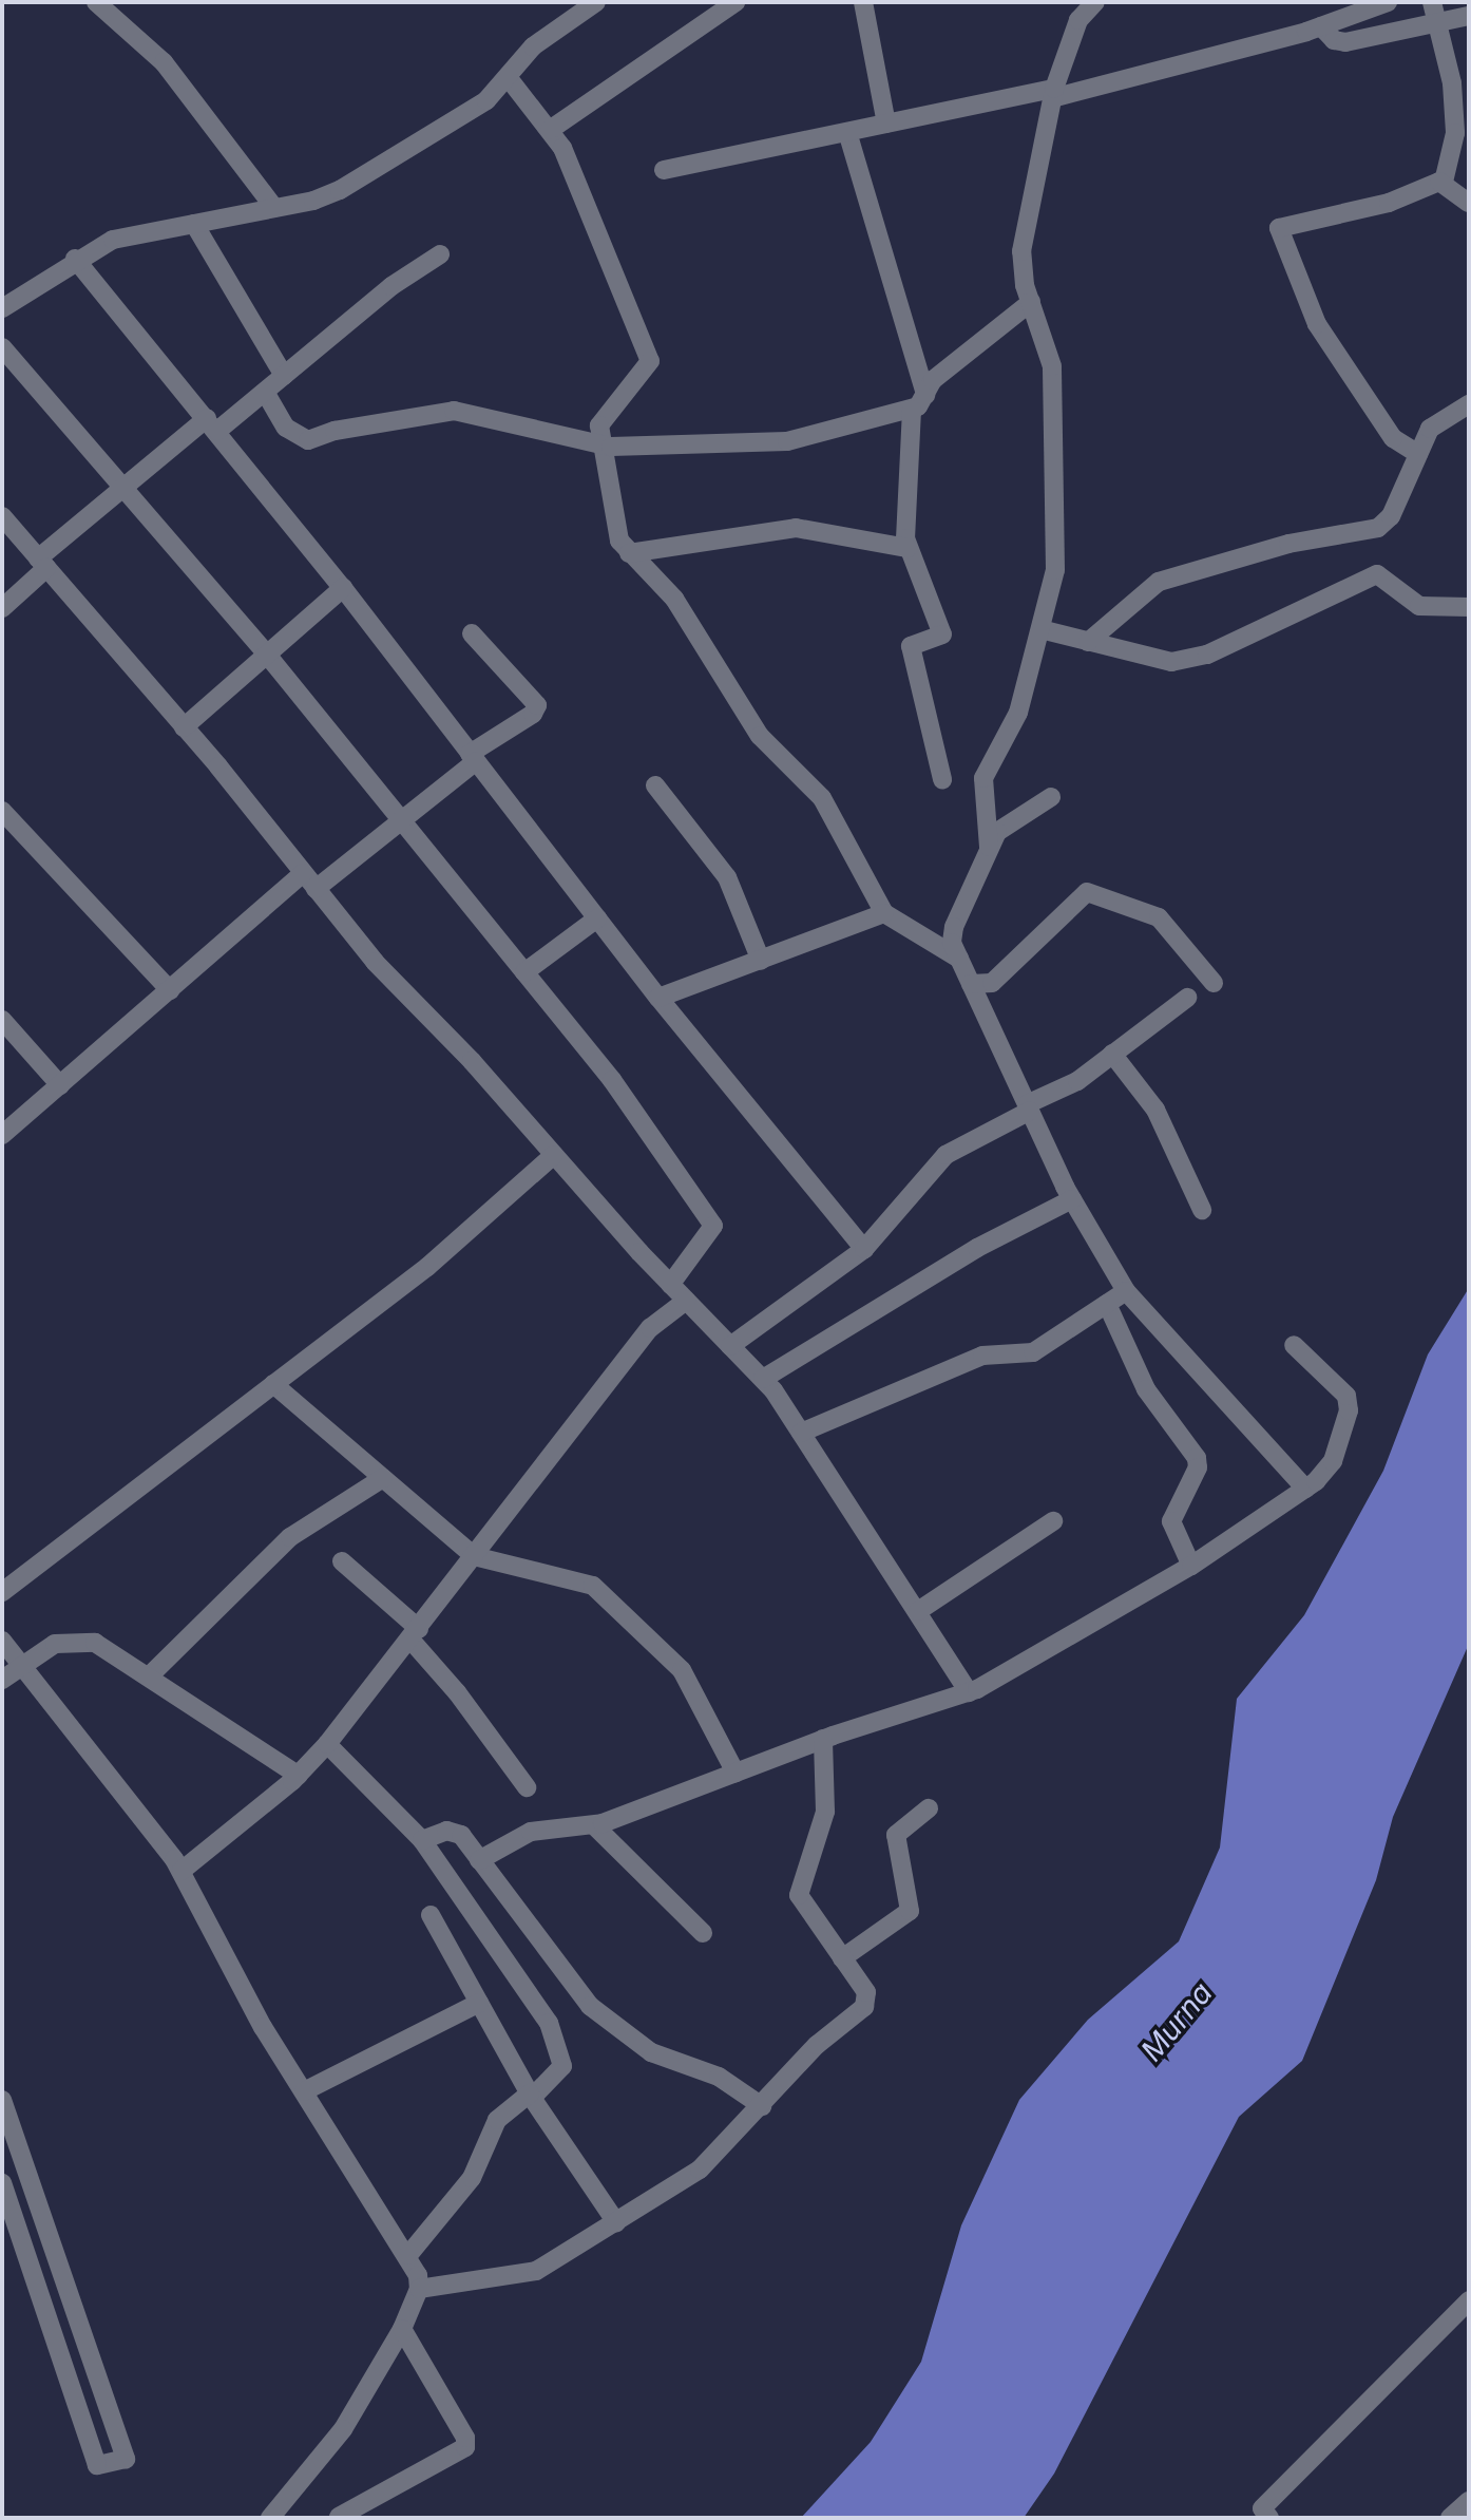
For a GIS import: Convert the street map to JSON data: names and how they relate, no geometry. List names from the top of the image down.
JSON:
{
  "water": ["Murna"]
}
